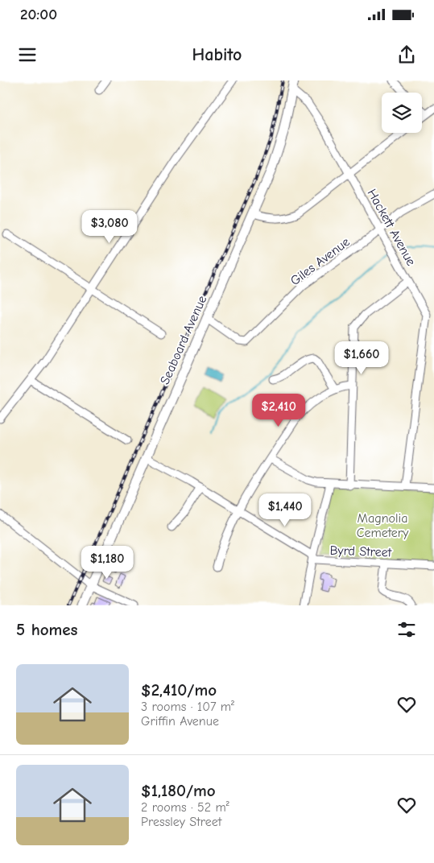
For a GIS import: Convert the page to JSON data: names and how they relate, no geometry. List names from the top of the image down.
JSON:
{
  "streets": {
    "main road": ["Seaboard Avenue"],
    "street": ["Hackett Avenue", "Giles Avenue", "Byrd Street"]
  },
  "crossings": [
    ["Hackett Avenue", "Giles Avenue"],
    ["Hackett Avenue", "Seaboard Avenue"],
    ["Giles Avenue", "Seaboard Avenue"],
    ["Seaboard Avenue", "Byrd Street"]
  ],
  "parks": ["Magnolia Cemetery"],
  "page": {
    "status": "20:00",
    "header": "Habito",
    "price": [
      "$3,080",
      "$1,660",
      "$2,410",
      "$1,440",
      "$1,180"
    ],
    "heading": "5 homes",
    "list": [
      {
        "name": "$2,410/mo",
        "note": "3 rooms · 107 m² · Griffin Avenue"
      },
      {
        "name": "$1,180/mo",
        "note": "2 rooms · 52 m² · Pressley Street"
      }
    ]
  }
}
